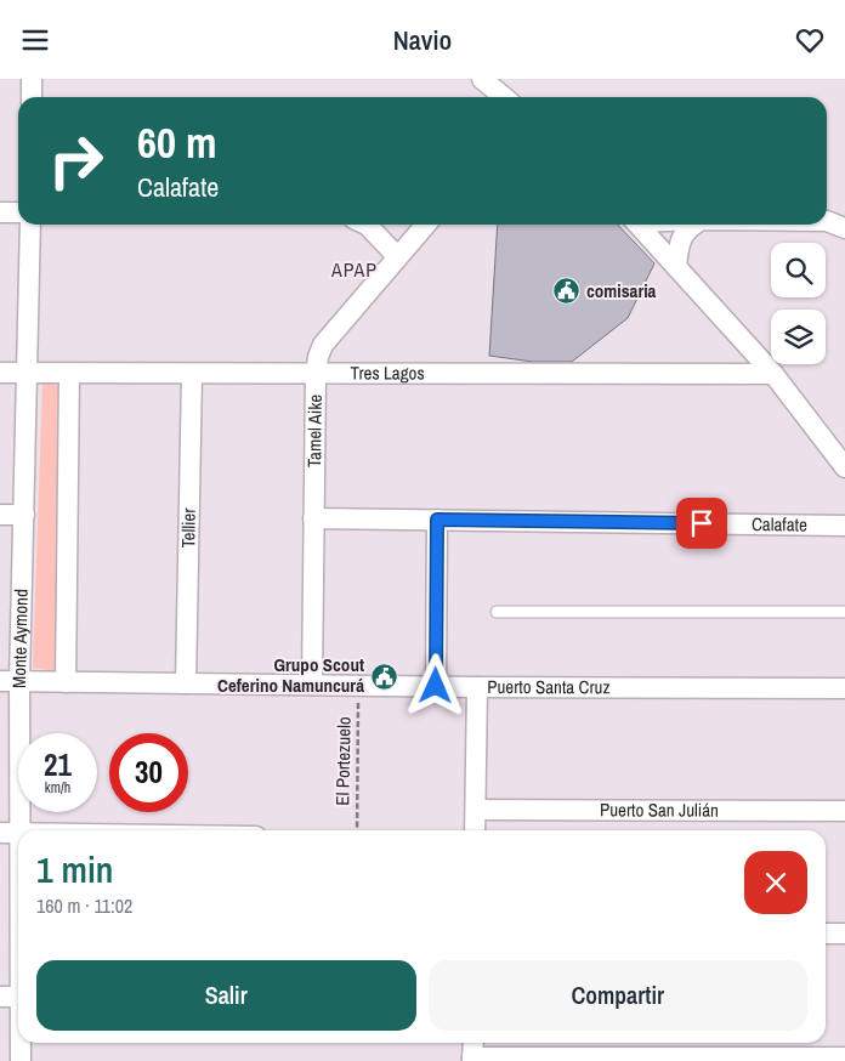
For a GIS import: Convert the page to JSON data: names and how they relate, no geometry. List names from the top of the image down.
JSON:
{
  "streets": {
    "street": [
      "Tres Lagos",
      "Tamel Aike",
      "Calafate",
      "Tellier",
      "Monte Aymond",
      "Puerto Santa Cruz",
      "Puerto San Julián"
    ],
    "path": ["El Portezuelo"]
  },
  "crossings": [
    ["Tres Lagos", "Tamel Aike"],
    ["Tres Lagos", "Tellier"],
    ["Tres Lagos", "Monte Aymond"],
    ["Tamel Aike", "Calafate"],
    ["Tamel Aike", "Puerto Santa Cruz"],
    ["Tellier", "Puerto Santa Cruz"],
    ["Monte Aymond", "Puerto Santa Cruz"],
    ["Puerto Santa Cruz", "El Portezuelo"]
  ],
  "districts": ["APAP"],
  "places": {
    "public building": ["comisaria", "Grupo Scout Ceferino Namuncurá"]
  },
  "page": {
    "header": "Navio",
    "turn": ["60 m", "Calafate"],
    "speed": "21 km/h",
    "limit": "30",
    "heading": ["1 min", "160 m · 11:02"],
    "buttons": ["Salir", "Compartir"]
  }
}
